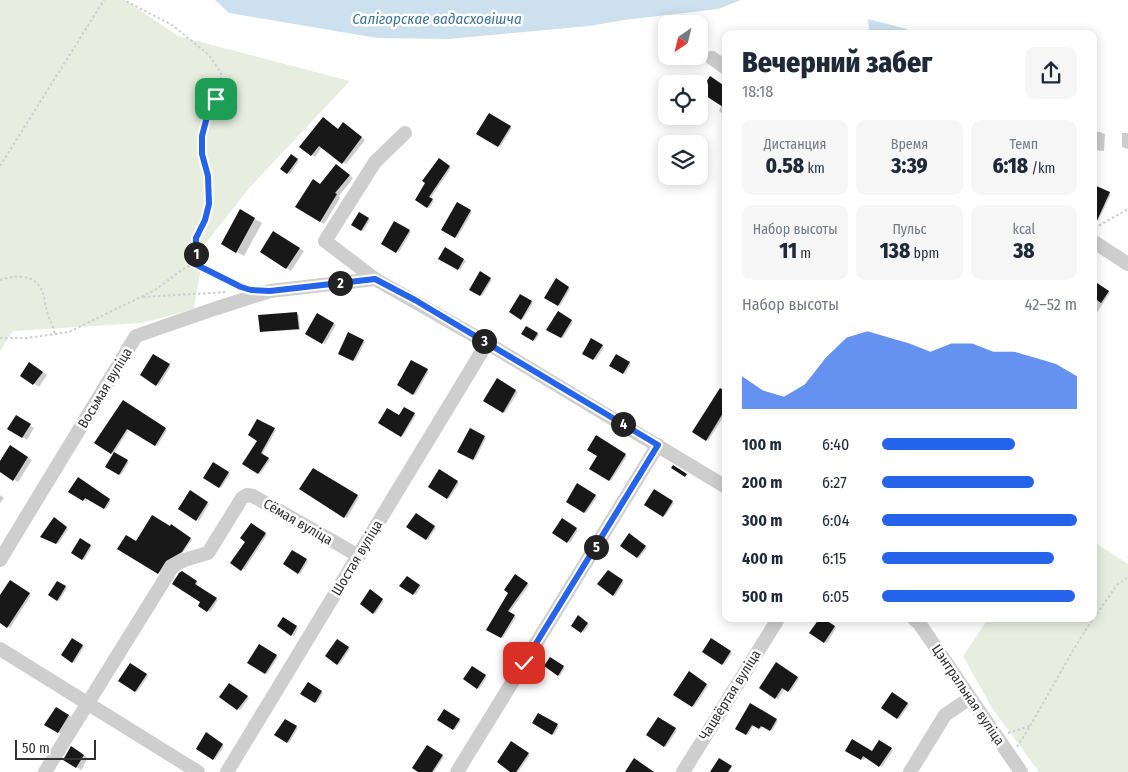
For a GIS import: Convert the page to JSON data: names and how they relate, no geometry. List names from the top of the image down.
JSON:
{
  "streets": {
    "street": [
      "Восьмая вуліца",
      "Сёмая вуліца",
      "Шостая вуліца",
      "Чацвёртая вуліца",
      "Цэнтральная вуліца"
    ]
  },
  "crossings": [
    ["Сёмая вуліца", "Шостая вуліца"]
  ],
  "water": ["Салігорскае вадасховішча"],
  "scale_bar": "50 m",
  "north": "bottom left",
  "page": {
    "heading": ["Вечерний забег", "18:18"],
    "stats": [
      ["Дистанция", "0.58 km"],
      ["Время", "3:39"],
      ["Темп", "6:18 /km"],
      ["Набор высоты", "11 m"],
      ["Пульс", "138 bpm"],
      ["kcal", "38"]
    ],
    "pins": [
      "1",
      "2",
      "3",
      "4",
      "5"
    ],
    "chart": ["Набор высоты", "42–52 m"],
    "list": [
      {
        "name": "100 m",
        "note": "6:40"
      },
      {
        "name": "200 m",
        "note": "6:27"
      },
      {
        "name": "300 m",
        "note": "6:04"
      },
      {
        "name": "400 m",
        "note": "6:15"
      },
      {
        "name": "500 m",
        "note": "6:05"
      }
    ],
    "scale": "50 m"
  }
}
